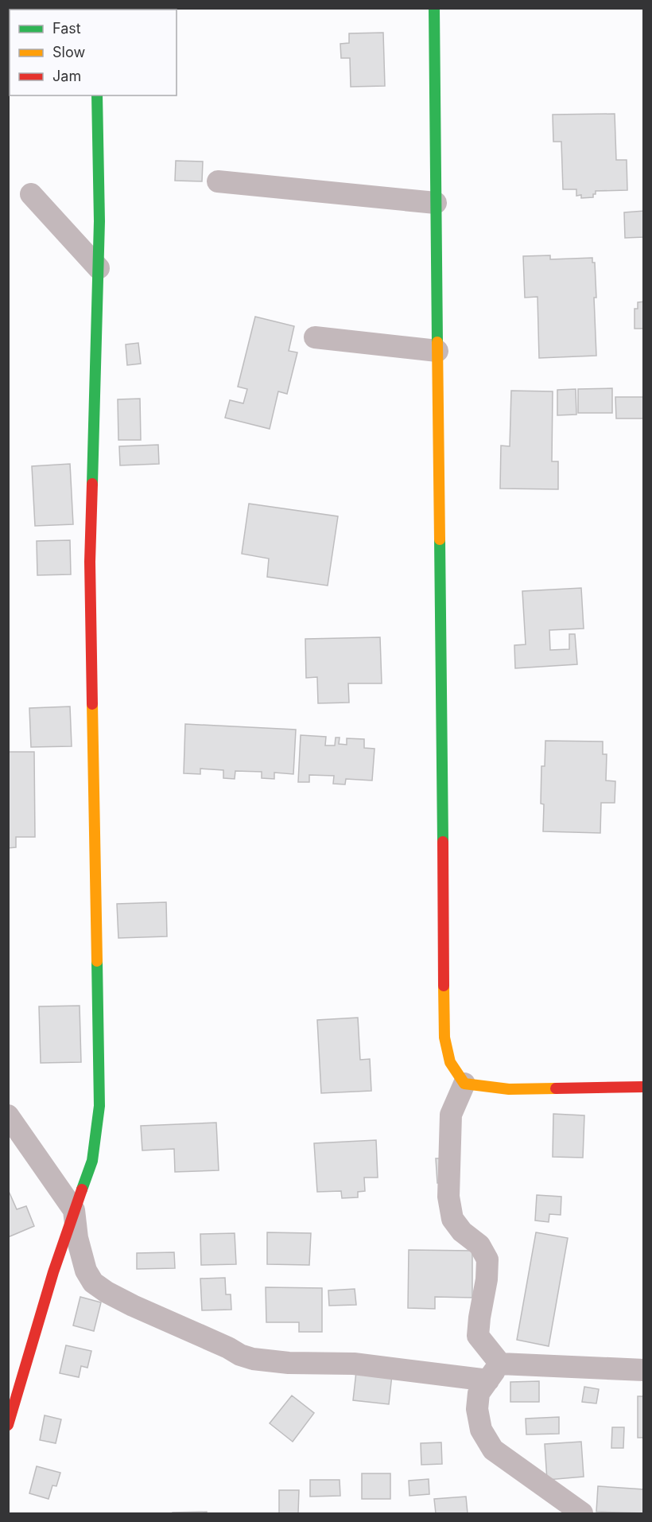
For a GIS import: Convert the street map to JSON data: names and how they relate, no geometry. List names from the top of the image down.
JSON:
{
  "legend": ["Fast", "Slow", "Jam"]
}
